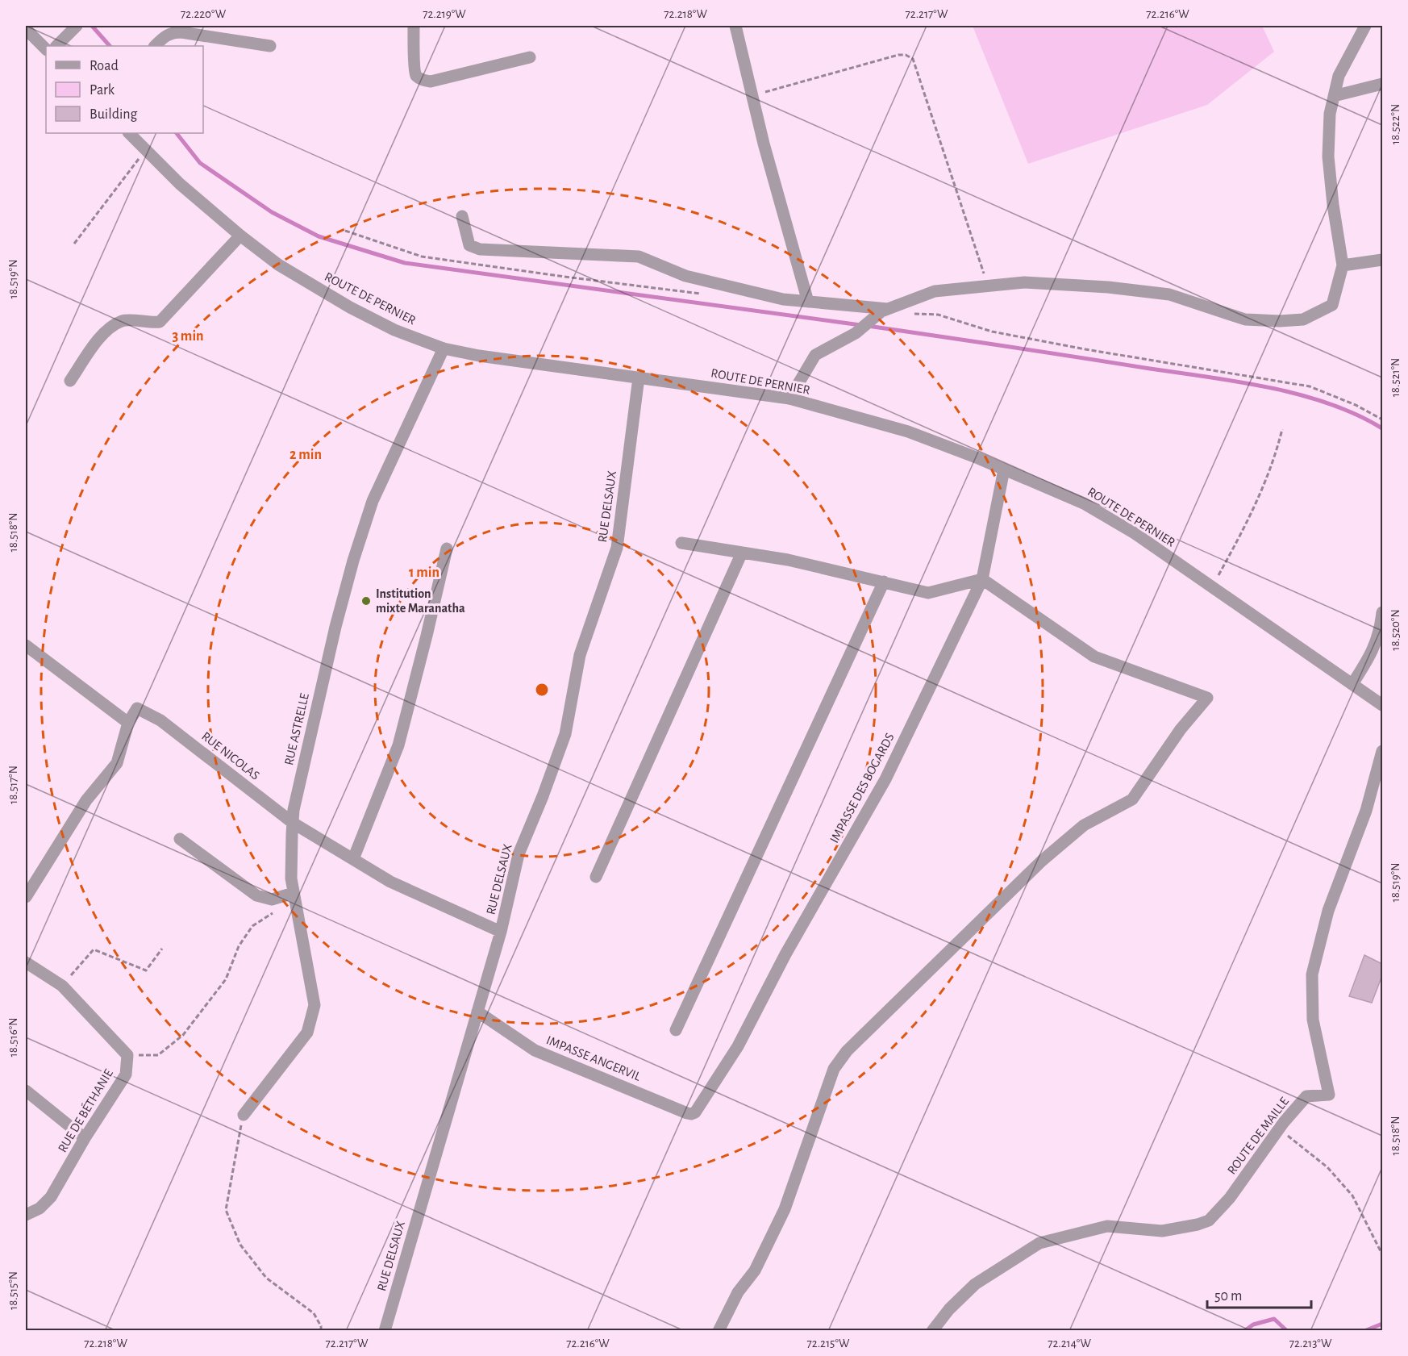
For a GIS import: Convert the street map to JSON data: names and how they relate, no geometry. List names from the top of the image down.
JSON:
{
  "streets": {
    "street": [
      "ROUTE DE PERNIER",
      "RUE DELSAUX",
      "RUE ASTRELLE",
      "RUE NICOLAS",
      "IMPASSE DES BOGARDS",
      "IMPASSE ANGERVIL",
      "RUE DE BÉTHANIE",
      "ROUTE DE MAILLE"
    ]
  },
  "crossings": [
    ["ROUTE DE PERNIER", "RUE DELSAUX"],
    ["ROUTE DE PERNIER", "RUE ASTRELLE"],
    ["ROUTE DE PERNIER", "IMPASSE DES BOGARDS"],
    ["RUE DELSAUX", "RUE NICOLAS"],
    ["RUE DELSAUX", "IMPASSE ANGERVIL"],
    ["RUE ASTRELLE", "RUE NICOLAS"],
    ["IMPASSE DES BOGARDS", "IMPASSE ANGERVIL"]
  ],
  "places": ["Institution mixte Maranatha"],
  "legend": ["Road", "Park", "Building"],
  "scale_bar": "50 m",
  "coordinates": [
    "72.220°W",
    "72.219°W",
    "72.218°W",
    "72.217°W",
    "72.216°W",
    "18.522°N",
    "18.519°N",
    "18.521°N",
    "18.518°N",
    "18.520°N",
    "18.517°N",
    "18.516°N",
    "18.515°N",
    "72.215°W",
    "72.214°W",
    "72.213°W"
  ],
  "rings": ["3 min", "2 min", "1 min"]
}
